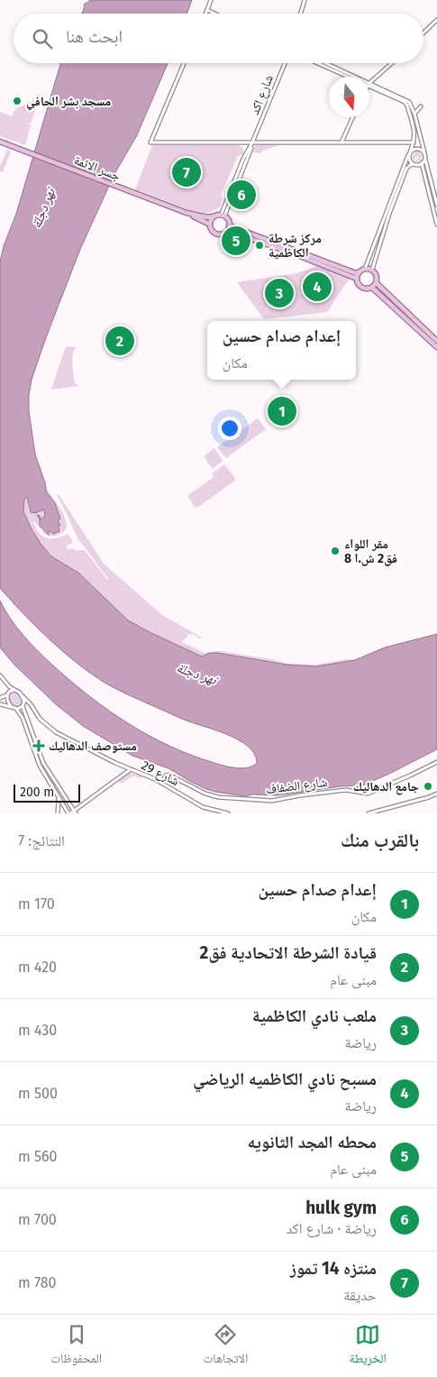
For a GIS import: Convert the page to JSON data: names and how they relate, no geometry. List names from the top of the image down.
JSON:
{
  "streets": {
    "main road": ["جسر الائمة"],
    "street": ["شارع اكد", "شارع 29", "شارع الضفاف"]
  },
  "crossings": [
    ["شارع اكد", "جسر الائمة"],
    ["شارع 29", "شارع الضفاف"]
  ],
  "water": ["نهر دجلة"],
  "places": {
    "other": [
      "مسجد بشر الحافي",
      "مركز شرطة الكاظمية",
      "مقر اللواء 8 فق2 ش.ا",
      "جامع الدهاليك"
    ],
    "health": ["مستوصف الدهاليك"]
  },
  "scale_bar": "200 m",
  "north": "bottom",
  "page": {
    "search": "ابحث هنا",
    "pins": [
      "7",
      "6",
      "5",
      "4",
      "3",
      "2",
      "1"
    ],
    "popup": ["إعدام صدام حسين", "مكان"],
    "scale": "200 m",
    "heading": ["بالقرب منك", "النتائج: 7"],
    "list": [
      {
        "mark": "1",
        "name": "إعدام صدام حسين",
        "note": "مكان",
        "value": "170 m"
      },
      {
        "mark": "2",
        "name": "قيادة الشرطة الاتحادية فق2",
        "note": "مبنى عام",
        "value": "420 m"
      },
      {
        "mark": "3",
        "name": "ملعب نادي الكاظمية",
        "note": "رياضة",
        "value": "430 m"
      },
      {
        "mark": "4",
        "name": "مسبح نادي الكاظميه الرياضي",
        "note": "رياضة",
        "value": "500 m"
      },
      {
        "mark": "5",
        "name": "محطه المجد الثانويه",
        "note": "مبنى عام",
        "value": "560 m"
      },
      {
        "mark": "6",
        "name": "hulk gym",
        "note": "رياضة · شارع اكد",
        "value": "700 m"
      },
      {
        "mark": "7",
        "name": "منتزه 14 تموز",
        "note": "حديقة",
        "value": "780 m"
      }
    ],
    "nav": ["الخريطة", "الاتجاهات", "المحفوظات"]
  }
}
